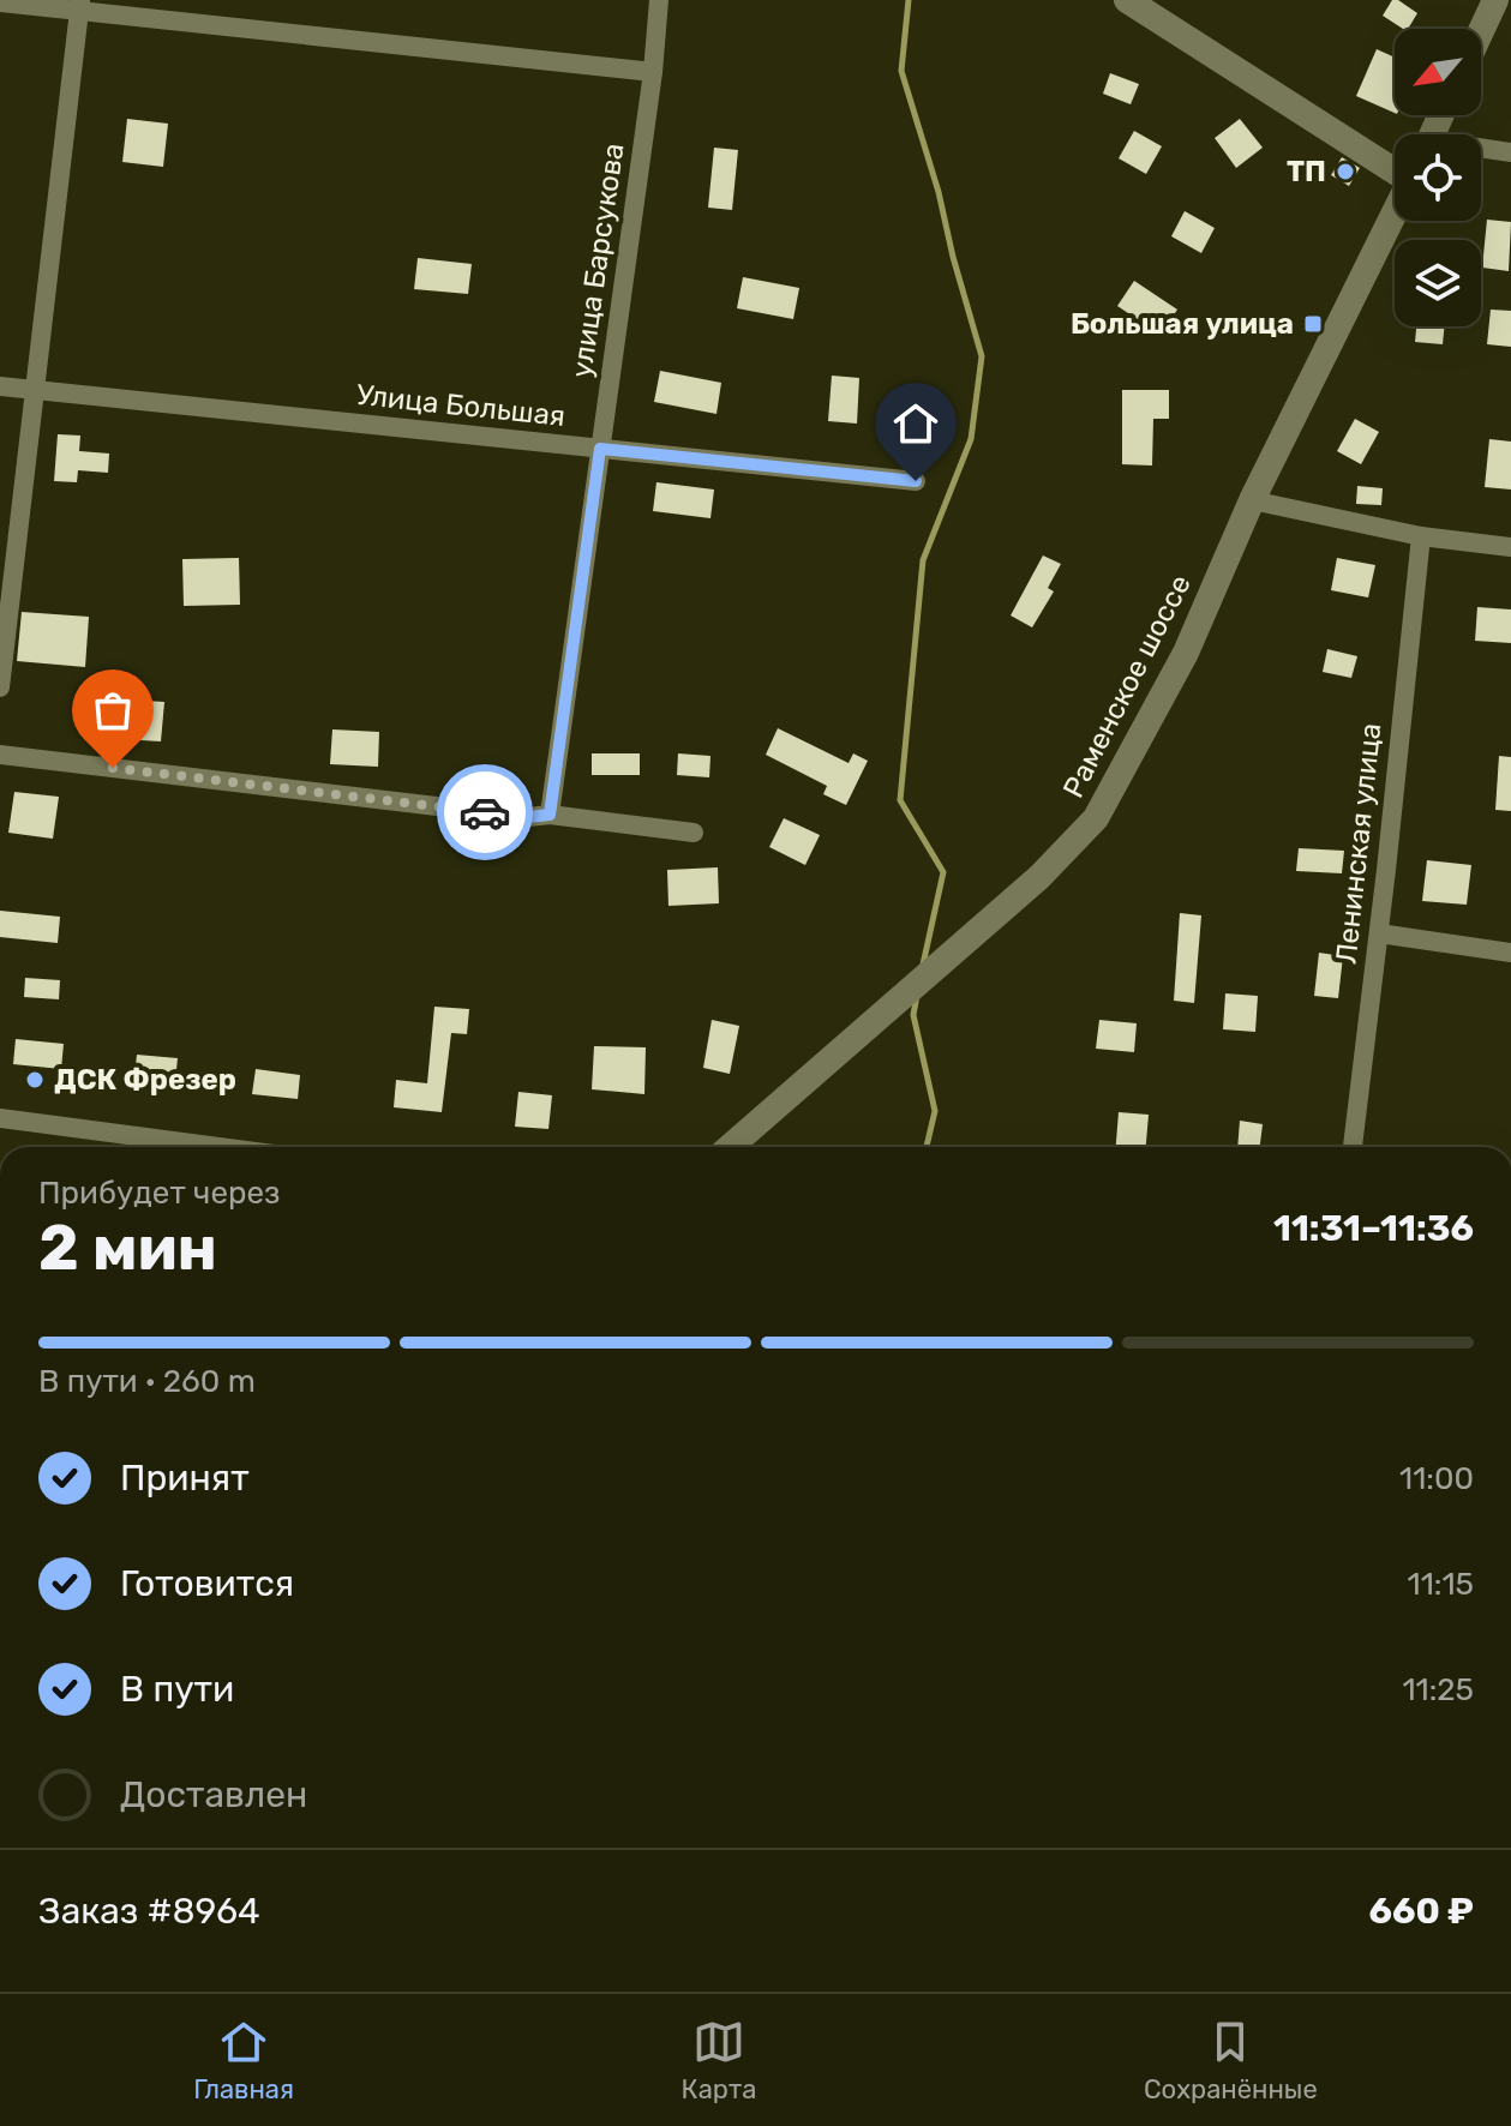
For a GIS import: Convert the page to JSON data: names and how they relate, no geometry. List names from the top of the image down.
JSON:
{
  "streets": {
    "main road": ["Раменское шоссе"],
    "street": ["улица Барсукова", "Улица Большая", "Ленинская улица"]
  },
  "crossings": [
    ["улица Барсукова", "Улица Большая"]
  ],
  "places": {
    "other": ["ТП", "ДСК Фрезер"],
    "transit": ["Большая улица"]
  },
  "north": "bottom left",
  "page": {
    "heading": ["2 мин", "Прибудет через", "11:31–11:36"],
    "panel": ["Заказ #8964", "660 ₽"],
    "bar": "В пути · 260 m",
    "list": [
      ["Принят", "11:00"],
      ["Готовится", "11:15"],
      ["В пути", "11:25"],
      "Доставлен"
    ],
    "tabs": ["Главная", "Карта", "Сохранённые"]
  }
}
